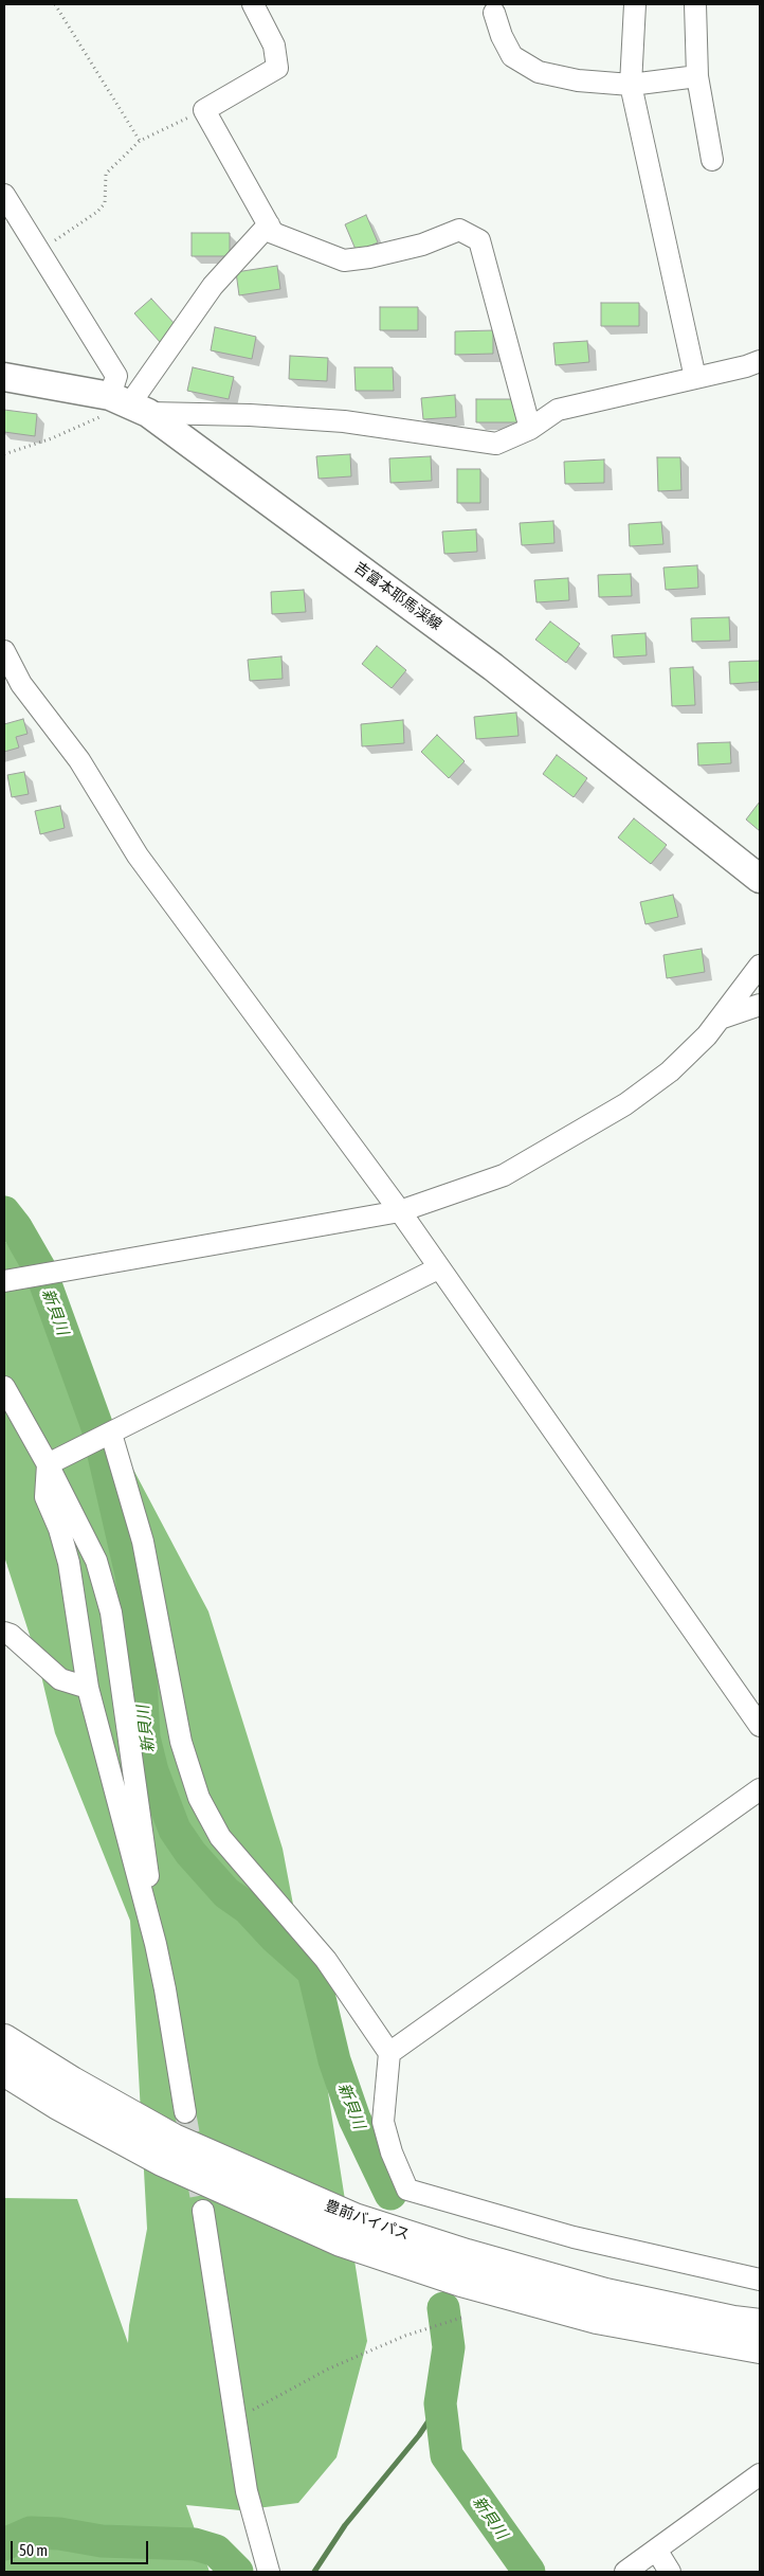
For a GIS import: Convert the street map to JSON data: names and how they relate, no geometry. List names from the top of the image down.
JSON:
{
  "streets": {
    "highway": ["豊前バイパス"],
    "main road": ["吉富本耶馬渓線"]
  },
  "water": ["新貝川"],
  "scale_bar": "50 m"
}
